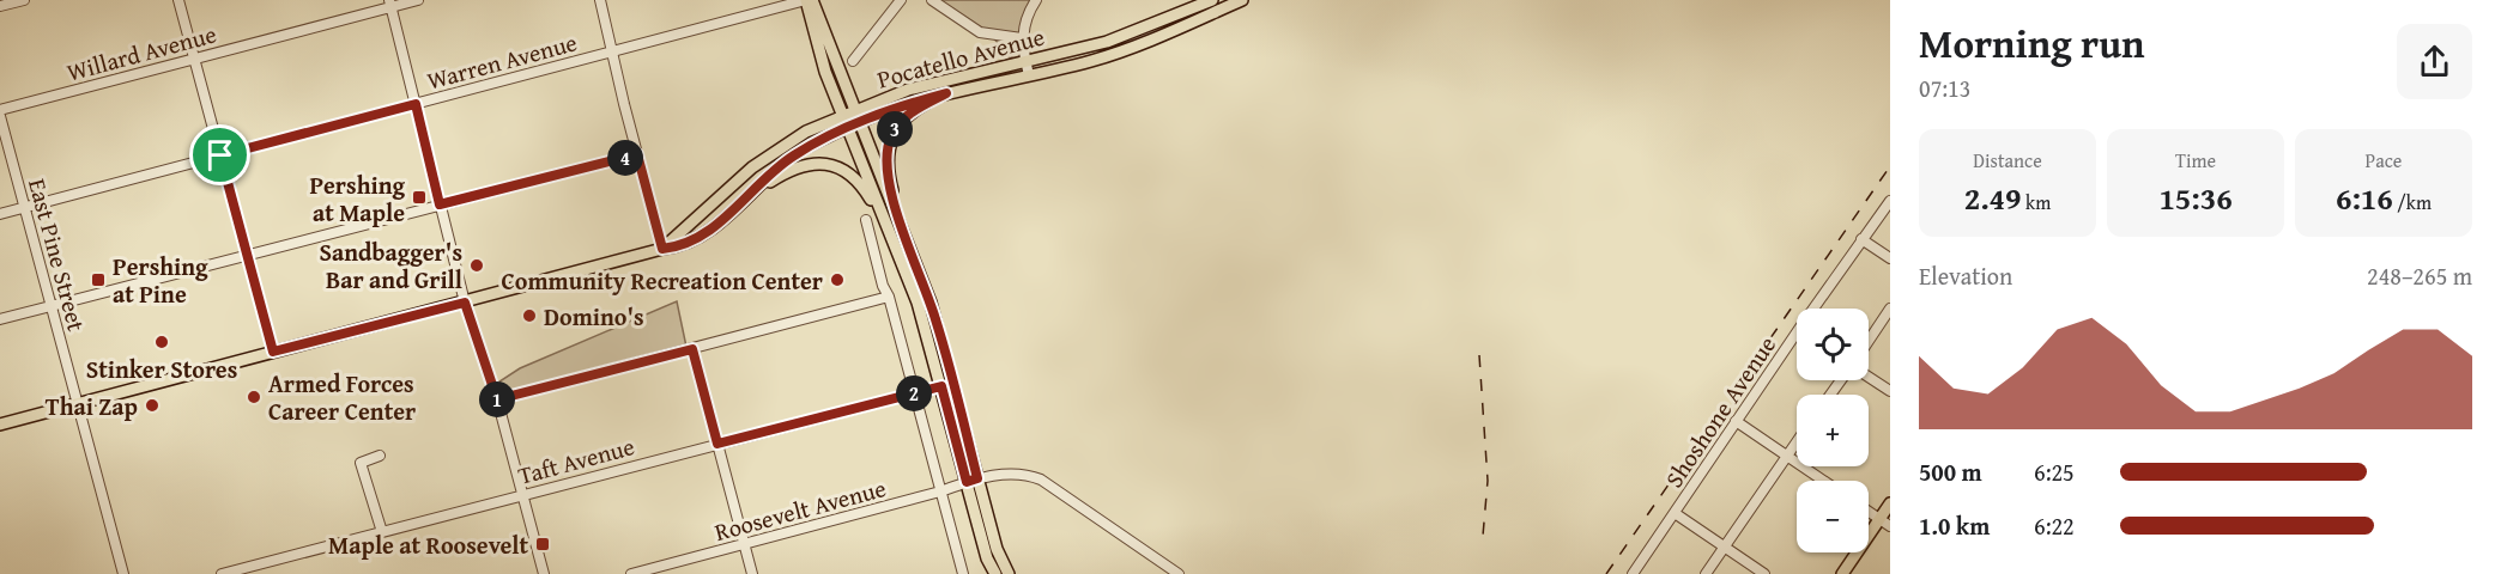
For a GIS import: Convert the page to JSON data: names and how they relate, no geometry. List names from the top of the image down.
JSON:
{
  "streets": {
    "main road": ["Pocatello Avenue"],
    "street": [
      "Willard Avenue",
      "Warren Avenue",
      "East Pine Street",
      "Shoshone Avenue",
      "Taft Avenue",
      "Roosevelt Avenue"
    ]
  },
  "crossings": [
    ["Warren Avenue", "East Pine Street"]
  ],
  "places": {
    "transit": ["Pershing at Maple", "Pershing at Pine", "Maple at Roosevelt"],
    "other": [
      "Sandbagger's Bar and Grill",
      "Community Recreation Center",
      "Domino's",
      "Stinker Stores",
      "Armed Forces Career Center",
      "Thai Zap"
    ]
  },
  "page": {
    "heading": ["Morning run", "07:13"],
    "pins": [
      "3",
      "4",
      "2",
      "1"
    ],
    "stats": [
      ["Distance", "2.49 km"],
      ["Time", "15:36"],
      ["Pace", "6:16 /km"]
    ],
    "chart": ["Elevation", "248–265 m"],
    "map_buttons": ["+", "−"],
    "list": [
      {
        "name": "500 m",
        "note": "6:25"
      },
      {
        "name": "1.0 km",
        "note": "6:22"
      }
    ]
  }
}
